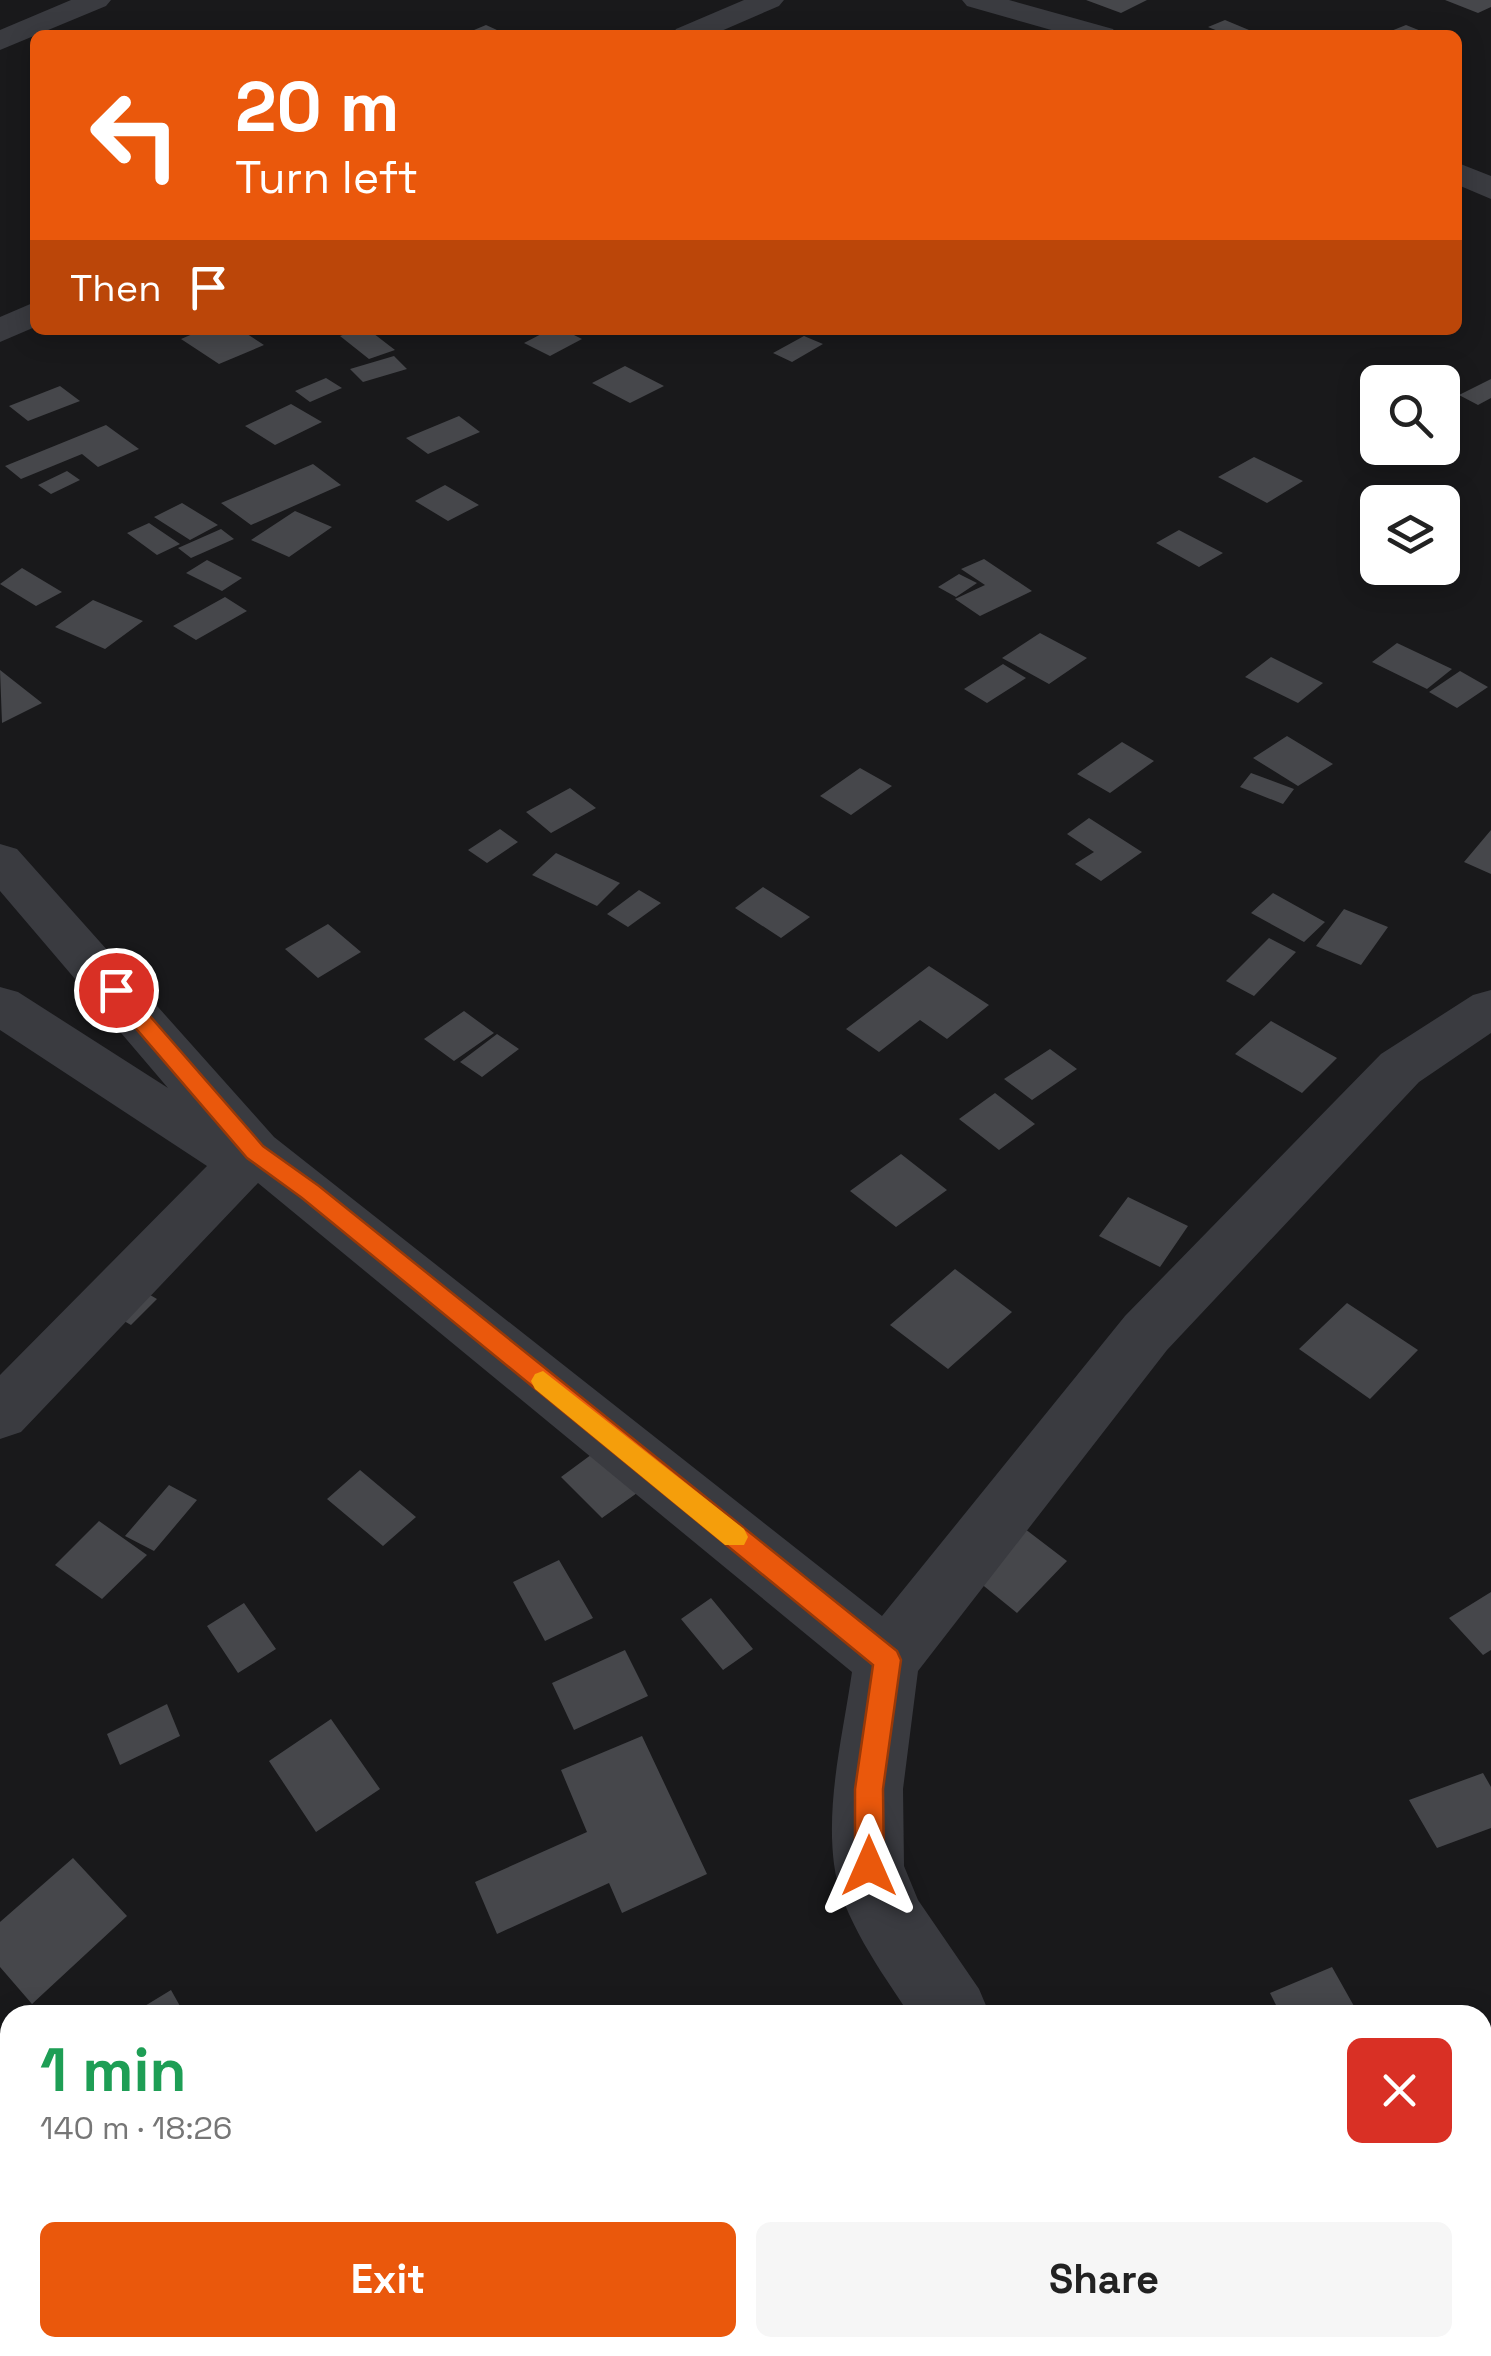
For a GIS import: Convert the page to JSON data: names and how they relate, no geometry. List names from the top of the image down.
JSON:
{
  "page": {
    "turn": ["20 m", "Turn left"],
    "then": "Then",
    "heading": ["1 min", "140 m · 18:26"],
    "buttons": ["Exit", "Share"]
  }
}
